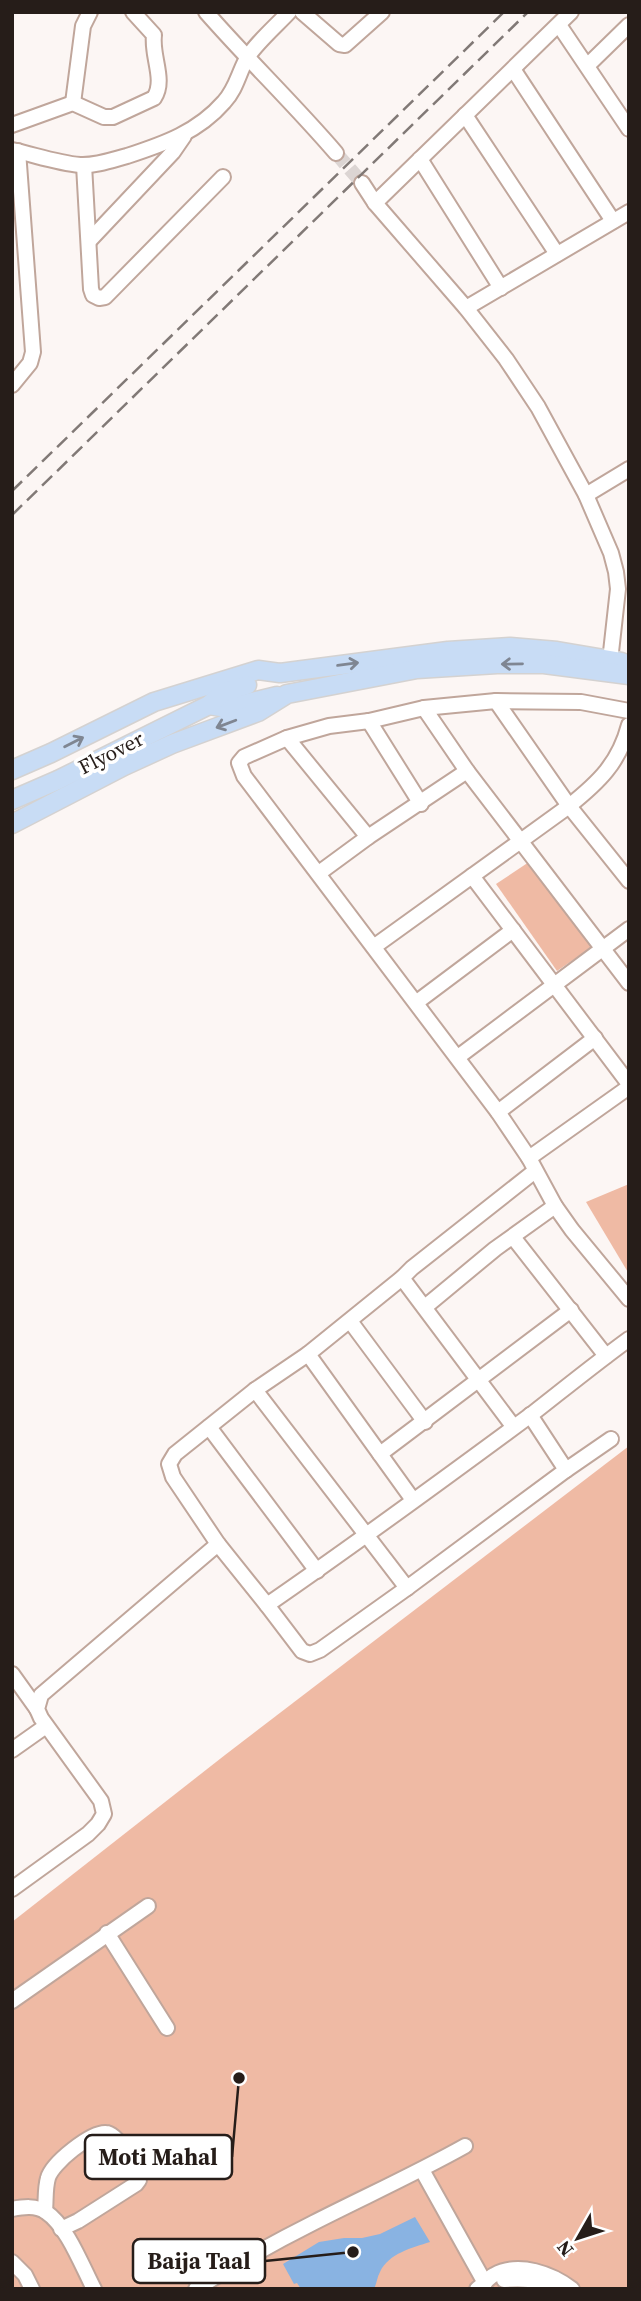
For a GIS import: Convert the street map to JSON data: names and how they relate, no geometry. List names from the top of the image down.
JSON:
{
  "streets": {
    "main road": ["Flyover"]
  },
  "places": ["Moti Mahal", "Baija Taal"],
  "north": "bottom left"
}
